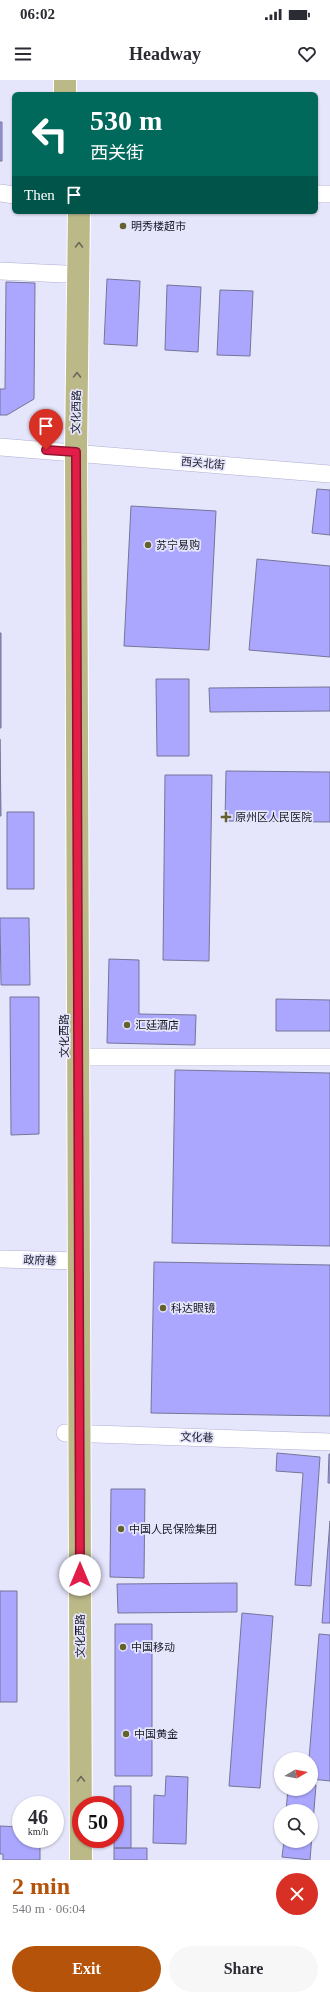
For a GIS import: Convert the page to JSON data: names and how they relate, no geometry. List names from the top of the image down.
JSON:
{
  "streets": {
    "main road": ["文化西路"],
    "street": ["西关北街", "政府巷", "文化巷"]
  },
  "crossings": [
    ["文化西路", "西关北街"],
    ["文化西路", "政府巷"],
    ["文化西路", "文化巷"]
  ],
  "places": {
    "other": [
      "明秀楼超市",
      "苏宁易购",
      "汇廷酒店",
      "科达眼镜",
      "中国人民保险集团",
      "中国移动",
      "中国黄金"
    ],
    "health": ["原州区人民医院"]
  },
  "north": "right",
  "page": {
    "status": "06:02",
    "header": "Headway",
    "turn": ["530 m", "西关街"],
    "then": "Then",
    "speed": "46 km/h",
    "limit": "50",
    "heading": ["2 min", "540 m · 06:04"],
    "buttons": ["Exit", "Share"]
  }
}
